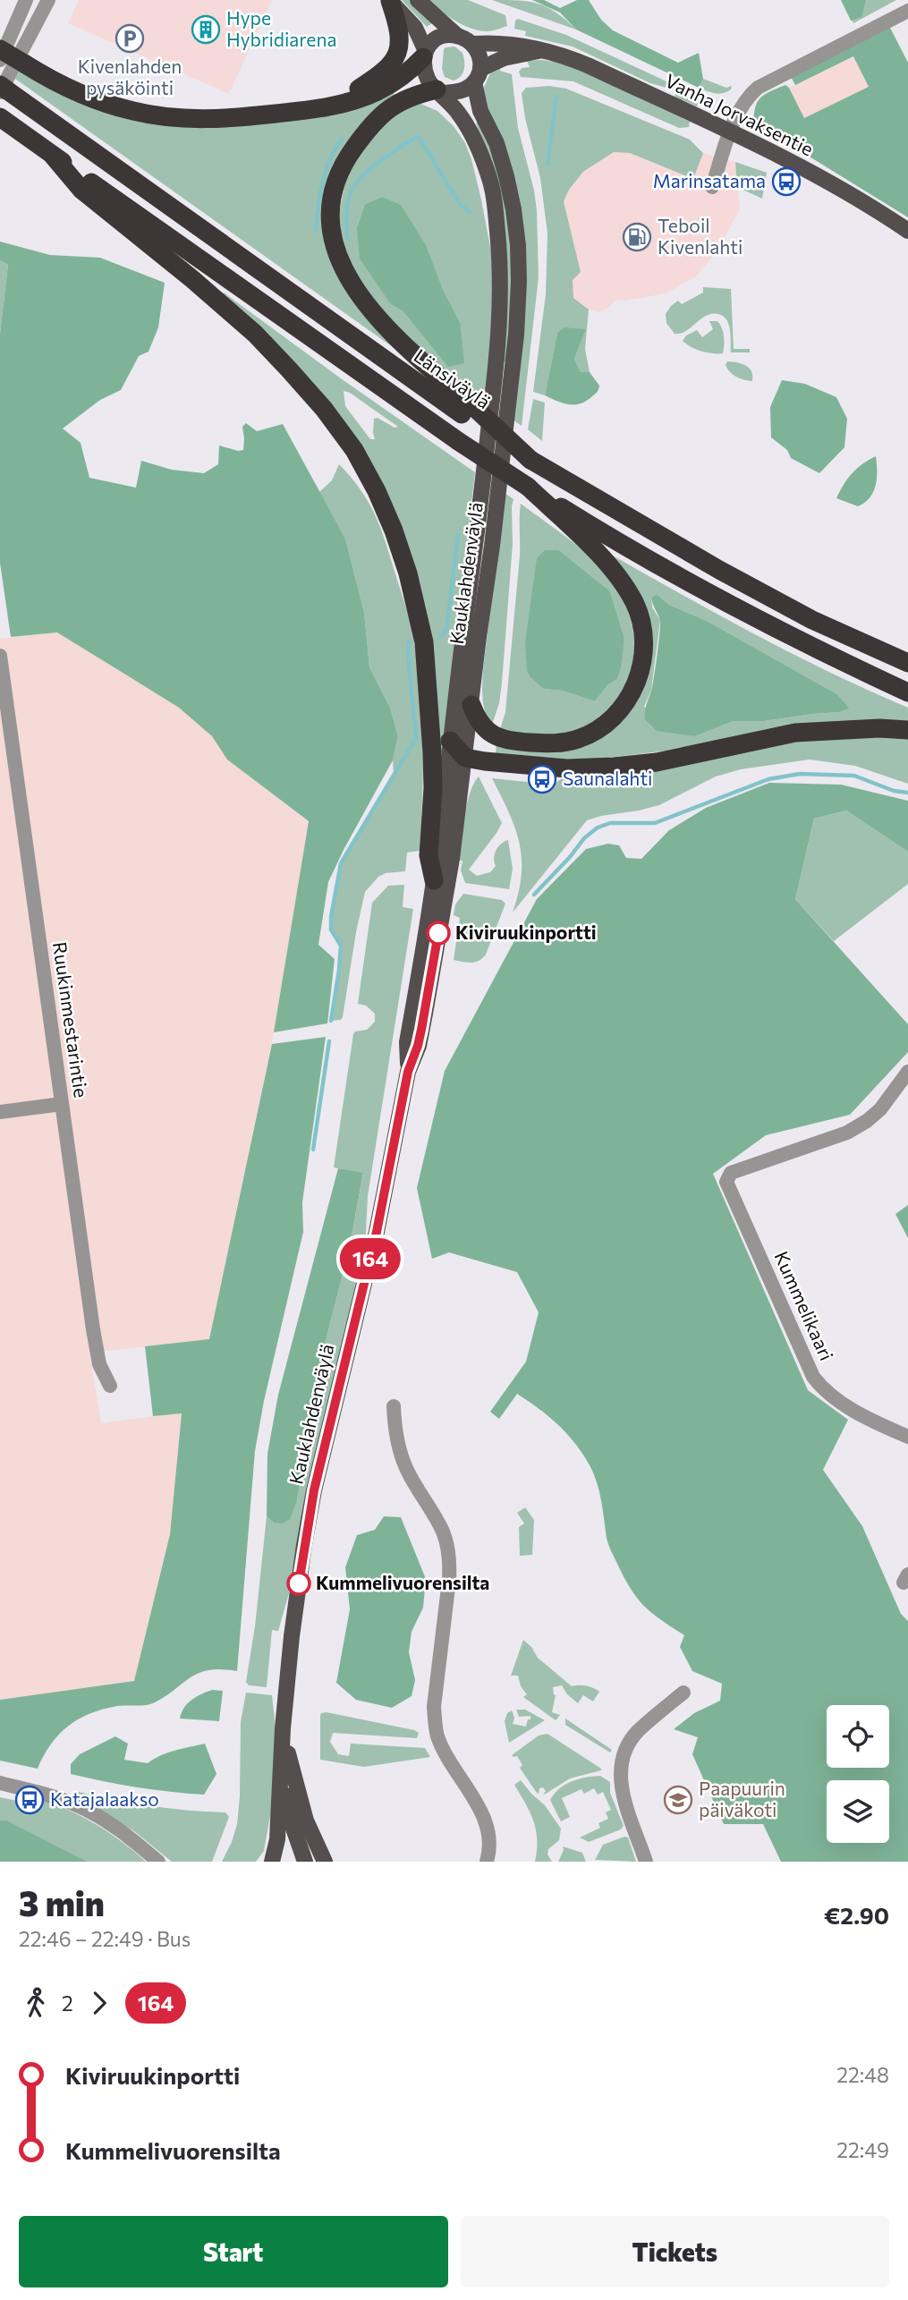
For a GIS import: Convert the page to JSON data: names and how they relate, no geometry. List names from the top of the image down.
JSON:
{
  "streets": {
    "highway": ["Länsiväylä"],
    "main road": ["Vanha Jorvaksentie", "Kauklahdenväylä"],
    "street": ["Ruukinmestarintie", "Kummelikaari"]
  },
  "crossings": [
    ["Vanha Jorvaksentie", "Kauklahdenväylä"]
  ],
  "places": {
    "building": ["Hype Hybridiarena"],
    "parking": ["Kivenlahden pysäköinti"],
    "bus stop": ["Marinsatama", "Saunalahti", "Katajalaakso"],
    "fuel station": ["Teboil Kivenlahti"],
    "other": ["Kiviruukinportti", "Kummelivuorensilta"],
    "school or university": ["Paapuurin päiväkoti"]
  },
  "lines": ["bus line 164"],
  "page": {
    "on_map": "164",
    "heading": ["3 min", "22:46 – 22:49 · Bus", "€2.90"],
    "legs": ["2", "164"],
    "list": [
      {
        "name": "Kiviruukinportti",
        "value": "22:48"
      },
      {
        "name": "Kummelivuorensilta",
        "value": "22:49"
      }
    ],
    "buttons": ["Start", "Tickets"]
  }
}
